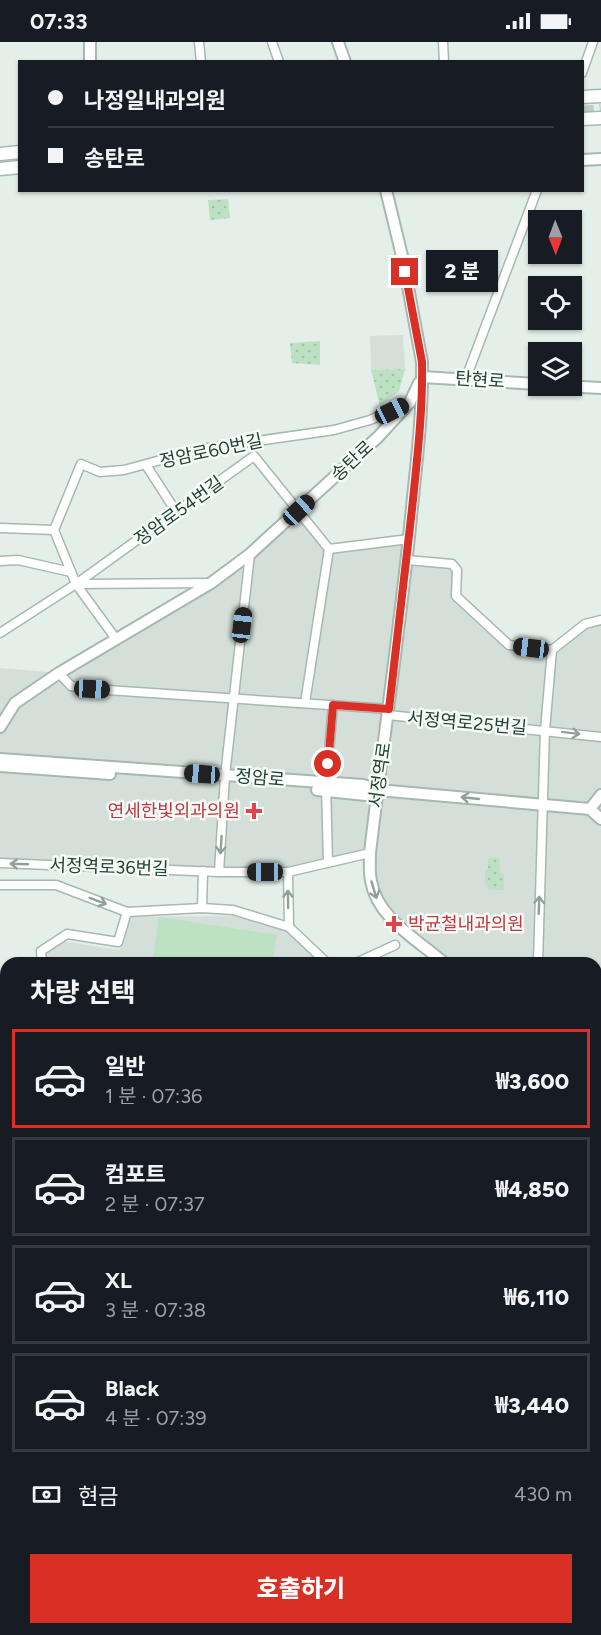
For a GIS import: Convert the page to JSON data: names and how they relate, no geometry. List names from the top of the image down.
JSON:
{
  "streets": {
    "street": [
      "탄현로",
      "정암로60번길",
      "송탄로",
      "정암로54번길",
      "서정역로25번길",
      "서정역로",
      "정암로",
      "서정역로36번길"
    ]
  },
  "crossings": [
    ["탄현로", "송탄로"],
    ["탄현로", "서정역로"],
    ["정암로60번길", "송탄로"],
    ["송탄로", "정암로54번길"],
    ["송탄로", "서정역로25번길"],
    ["송탄로", "서정역로"],
    ["서정역로25번길", "서정역로"],
    ["서정역로25번길", "정암로"],
    ["서정역로", "정암로"],
    ["서정역로", "서정역로36번길"]
  ],
  "places": {
    "health": ["연세한빛외과의원", "박균철내과의원"]
  },
  "north": "bottom",
  "page": {
    "status": "07:33",
    "banner": ["나정일내과의원", "송탄로"],
    "bubble": "2 분",
    "heading": "차량 선택",
    "list": [
      {
        "name": "일반",
        "note": "1 분 · 07:36",
        "value": "₩3,600"
      },
      {
        "name": "컴포트",
        "note": "2 분 · 07:37",
        "value": "₩4,850"
      },
      {
        "name": "XL",
        "note": "3 분 · 07:38",
        "value": "₩6,110"
      },
      {
        "name": "Black",
        "note": "4 분 · 07:39",
        "value": "₩3,440"
      }
    ],
    "pay": ["현금", "430 m"],
    "buttons": "호출하기"
  }
}
